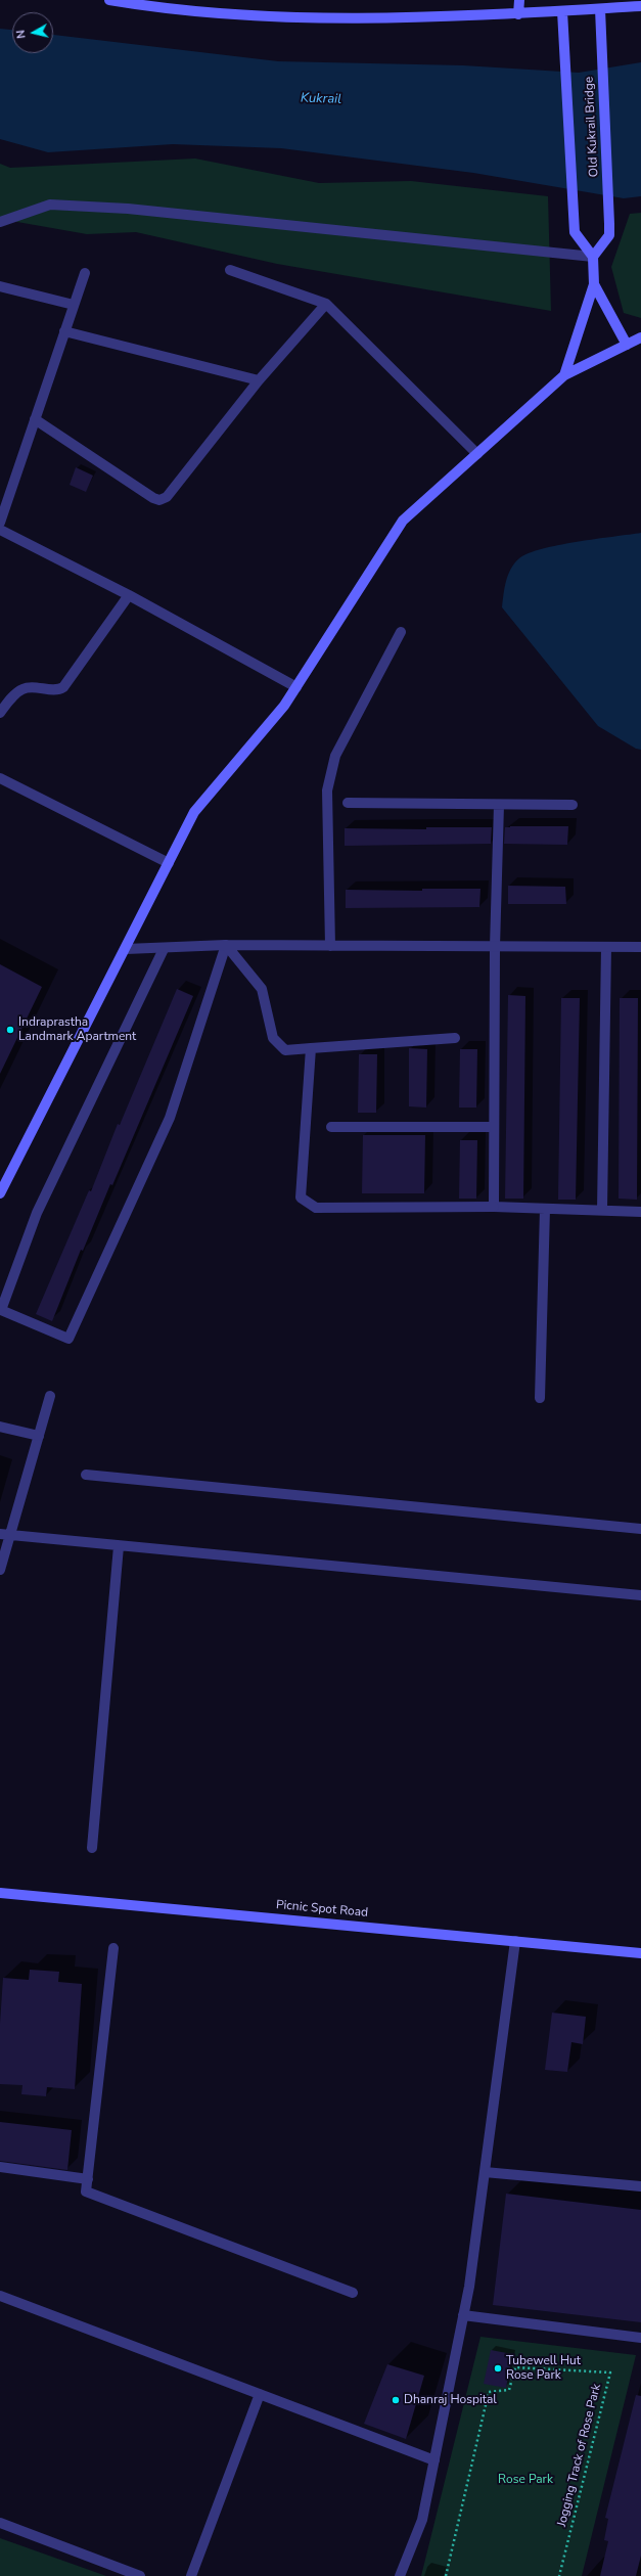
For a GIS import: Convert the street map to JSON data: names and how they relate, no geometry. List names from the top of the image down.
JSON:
{
  "streets": {
    "street": ["Old Kukrail Bridge", "Picnic Spot Road"],
    "path": ["Jogging Track of Rose Park"]
  },
  "water": ["Kukrail"],
  "parks": ["Rose Park"],
  "places": ["Indraprastha Landmark Apartment", "Tubewell Hut Rose Park", "Dhanraj Hospital"],
  "north": "left"
}
